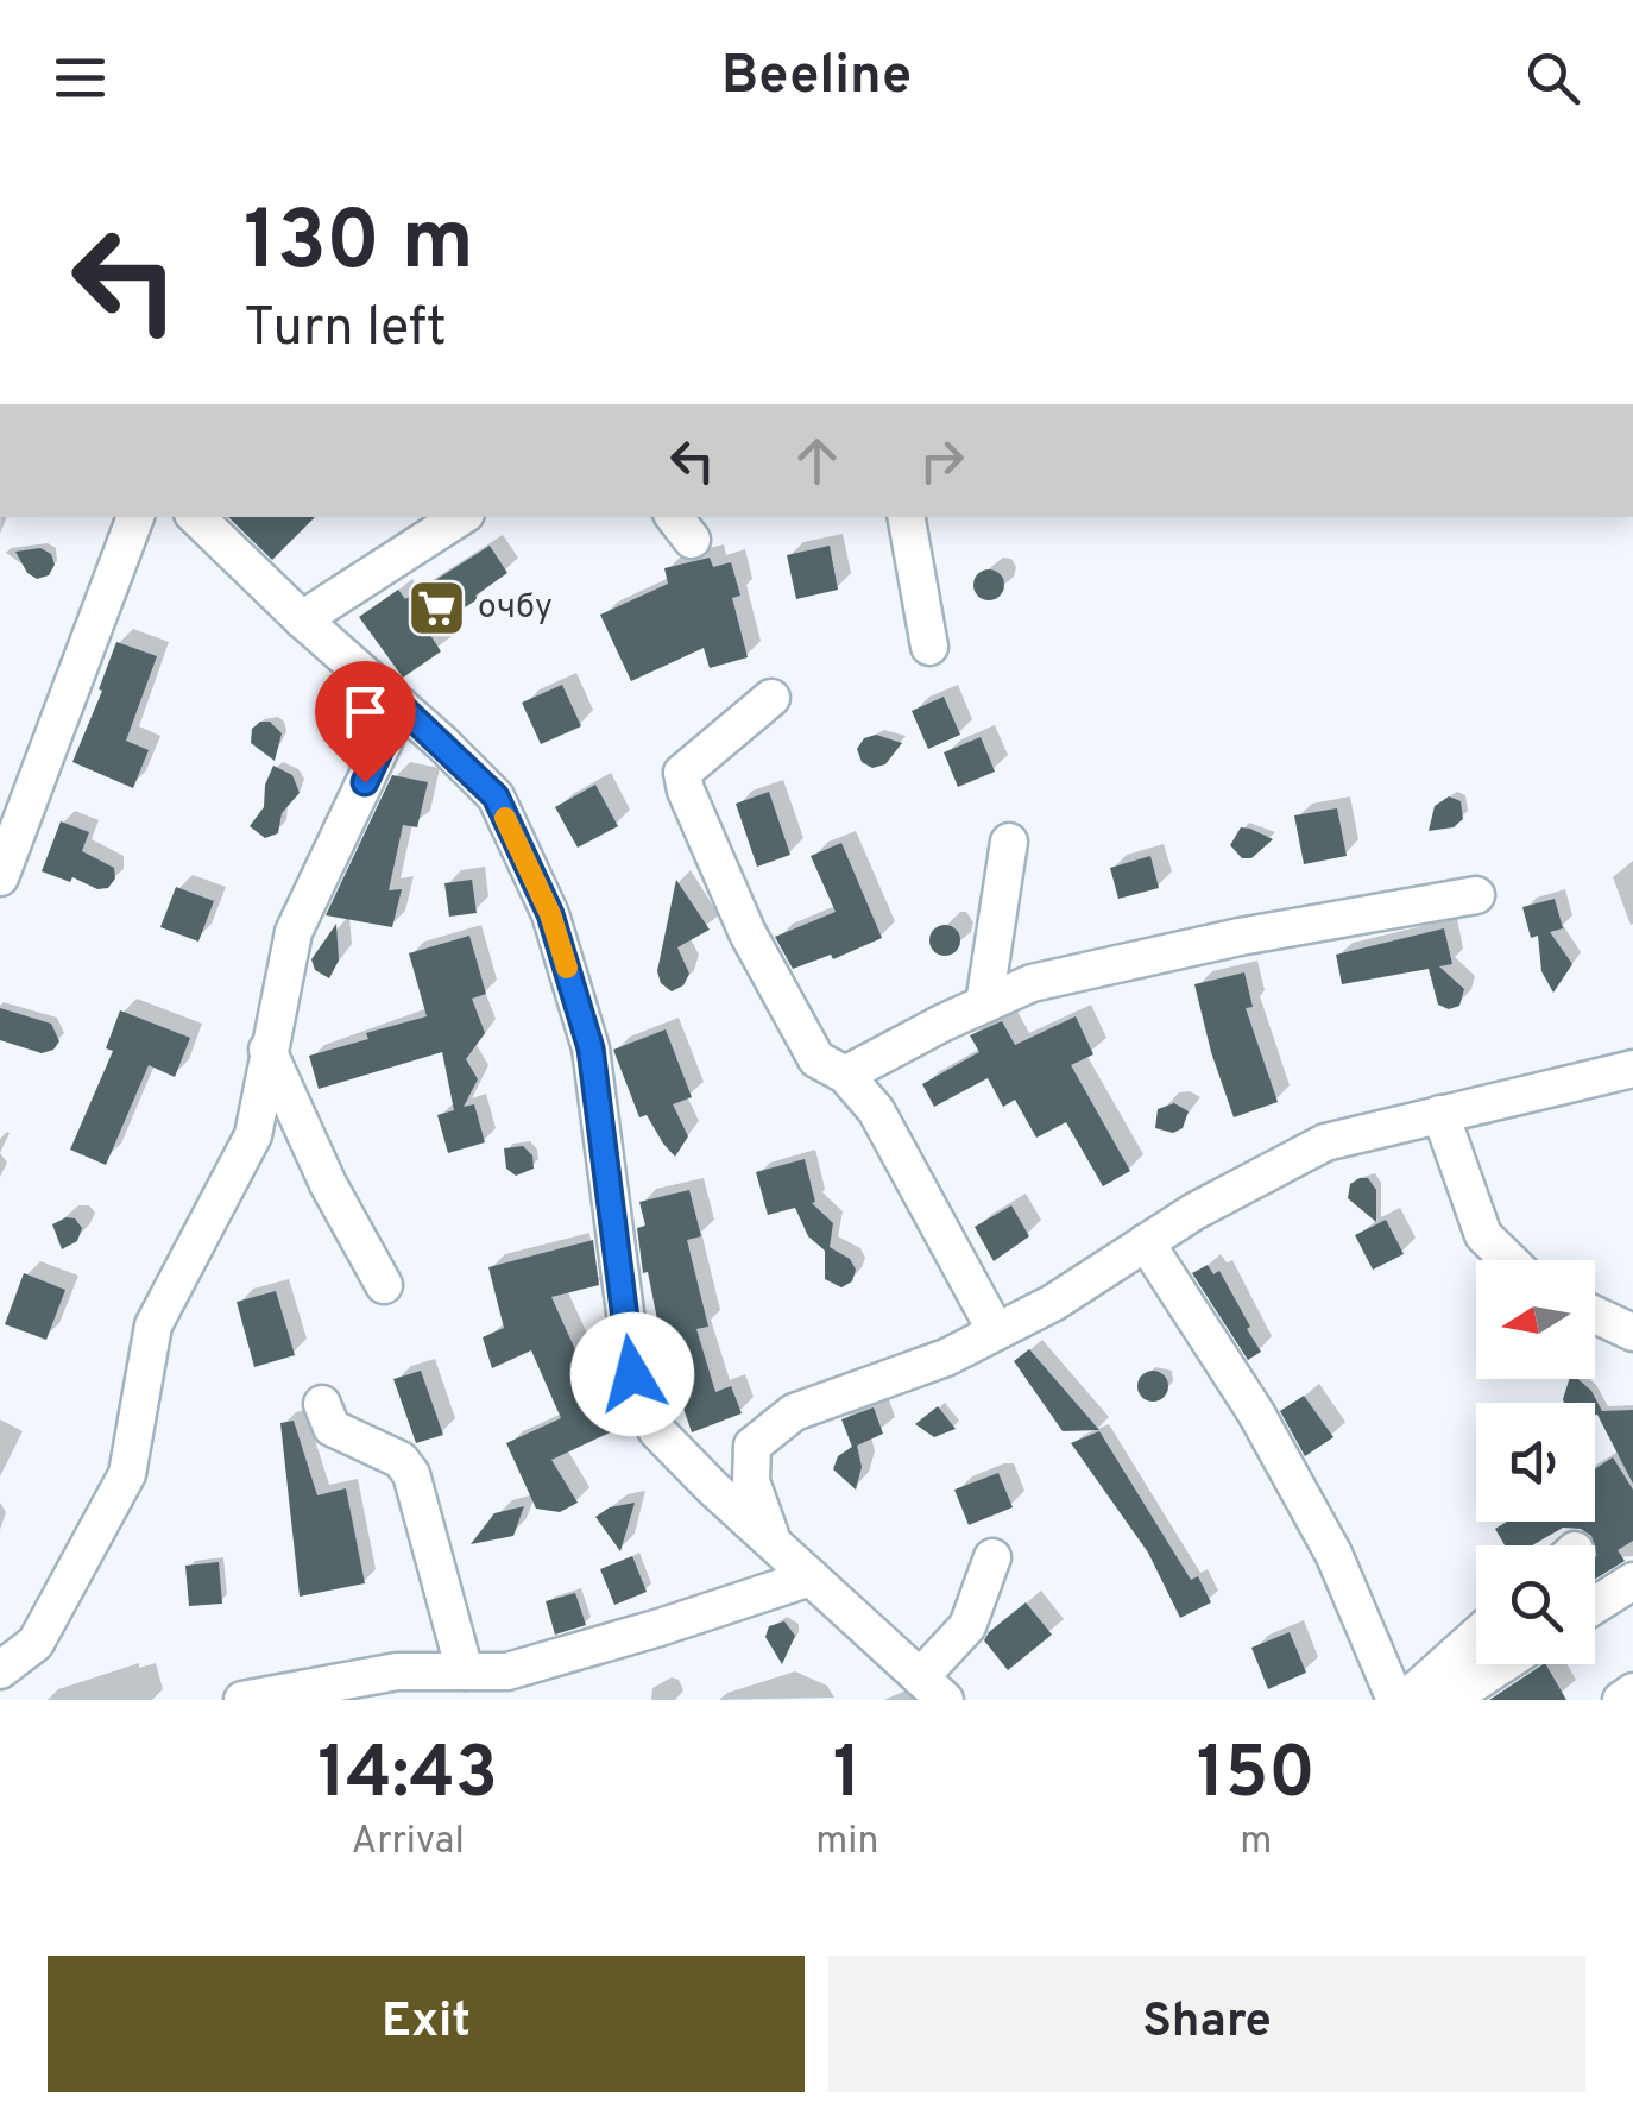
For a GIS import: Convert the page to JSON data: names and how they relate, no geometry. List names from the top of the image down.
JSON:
{
  "places": {
    "supermarket": ["очбу"]
  },
  "north": "left",
  "page": {
    "header": "Beeline",
    "turn": ["130 m", "Turn left"],
    "eta": [
      "14:43",
      "Arrival",
      "1",
      "min",
      "150",
      "m"
    ],
    "buttons": ["Exit", "Share"]
  }
}
